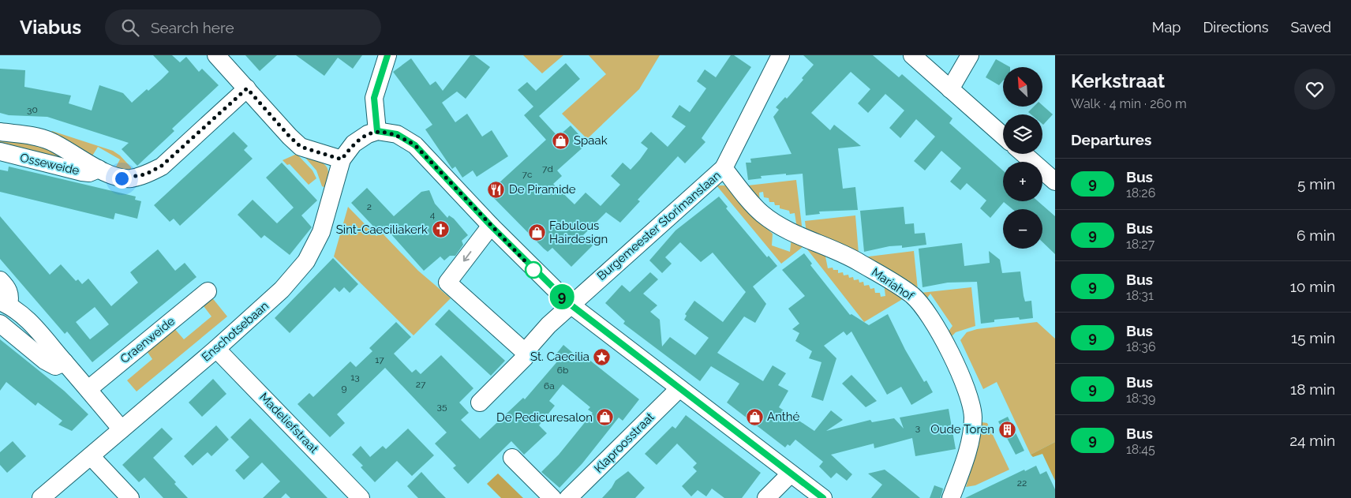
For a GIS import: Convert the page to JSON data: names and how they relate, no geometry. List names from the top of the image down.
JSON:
{
  "streets": {
    "street": [
      "Osseweide",
      "Burgemeester Storimanslaan",
      "Mariahof",
      "Enschotsebaan",
      "Craenweide",
      "Madeliefstraat",
      "Klaproosstraat"
    ]
  },
  "crossings": [
    ["Burgemeester Storimanslaan", "Mariahof"],
    ["Enschotsebaan", "Madeliefstraat"]
  ],
  "places": {
    "shop": [
      "Spaak",
      "Fabulous Hairdesign",
      "Anthé",
      "De Pedicuresalon"
    ],
    "restaurant": ["De Piramide"],
    "church": ["Sint-Caeciliakerk"],
    "place": ["St. Caecilia"],
    "building": ["Oude Toren"]
  },
  "lines": ["bus line 9"],
  "house_numbers": [
    "30",
    "7d",
    "7c",
    "2",
    "4",
    "17",
    "6b",
    "13",
    "27",
    "6a",
    "9",
    "35",
    "3",
    "22"
  ],
  "north": "top left",
  "page": {
    "header": "Viabus",
    "search": "Search here",
    "nav": ["Map", "Directions", "Saved"],
    "on_map": "9",
    "heading": [
      ["Kerkstraat", "Walk · 4 min · 260 m"],
      "Departures"
    ],
    "map_buttons": ["+", "−"],
    "list": [
      {
        "mark": "9",
        "name": "Bus",
        "note": "18:26",
        "value": "5 min"
      },
      {
        "mark": "9",
        "name": "Bus",
        "note": "18:27",
        "value": "6 min"
      },
      {
        "mark": "9",
        "name": "Bus",
        "note": "18:31",
        "value": "10 min"
      },
      {
        "mark": "9",
        "name": "Bus",
        "note": "18:36",
        "value": "15 min"
      },
      {
        "mark": "9",
        "name": "Bus",
        "note": "18:39",
        "value": "18 min"
      },
      {
        "mark": "9",
        "name": "Bus",
        "note": "18:45",
        "value": "24 min"
      }
    ]
  }
}
